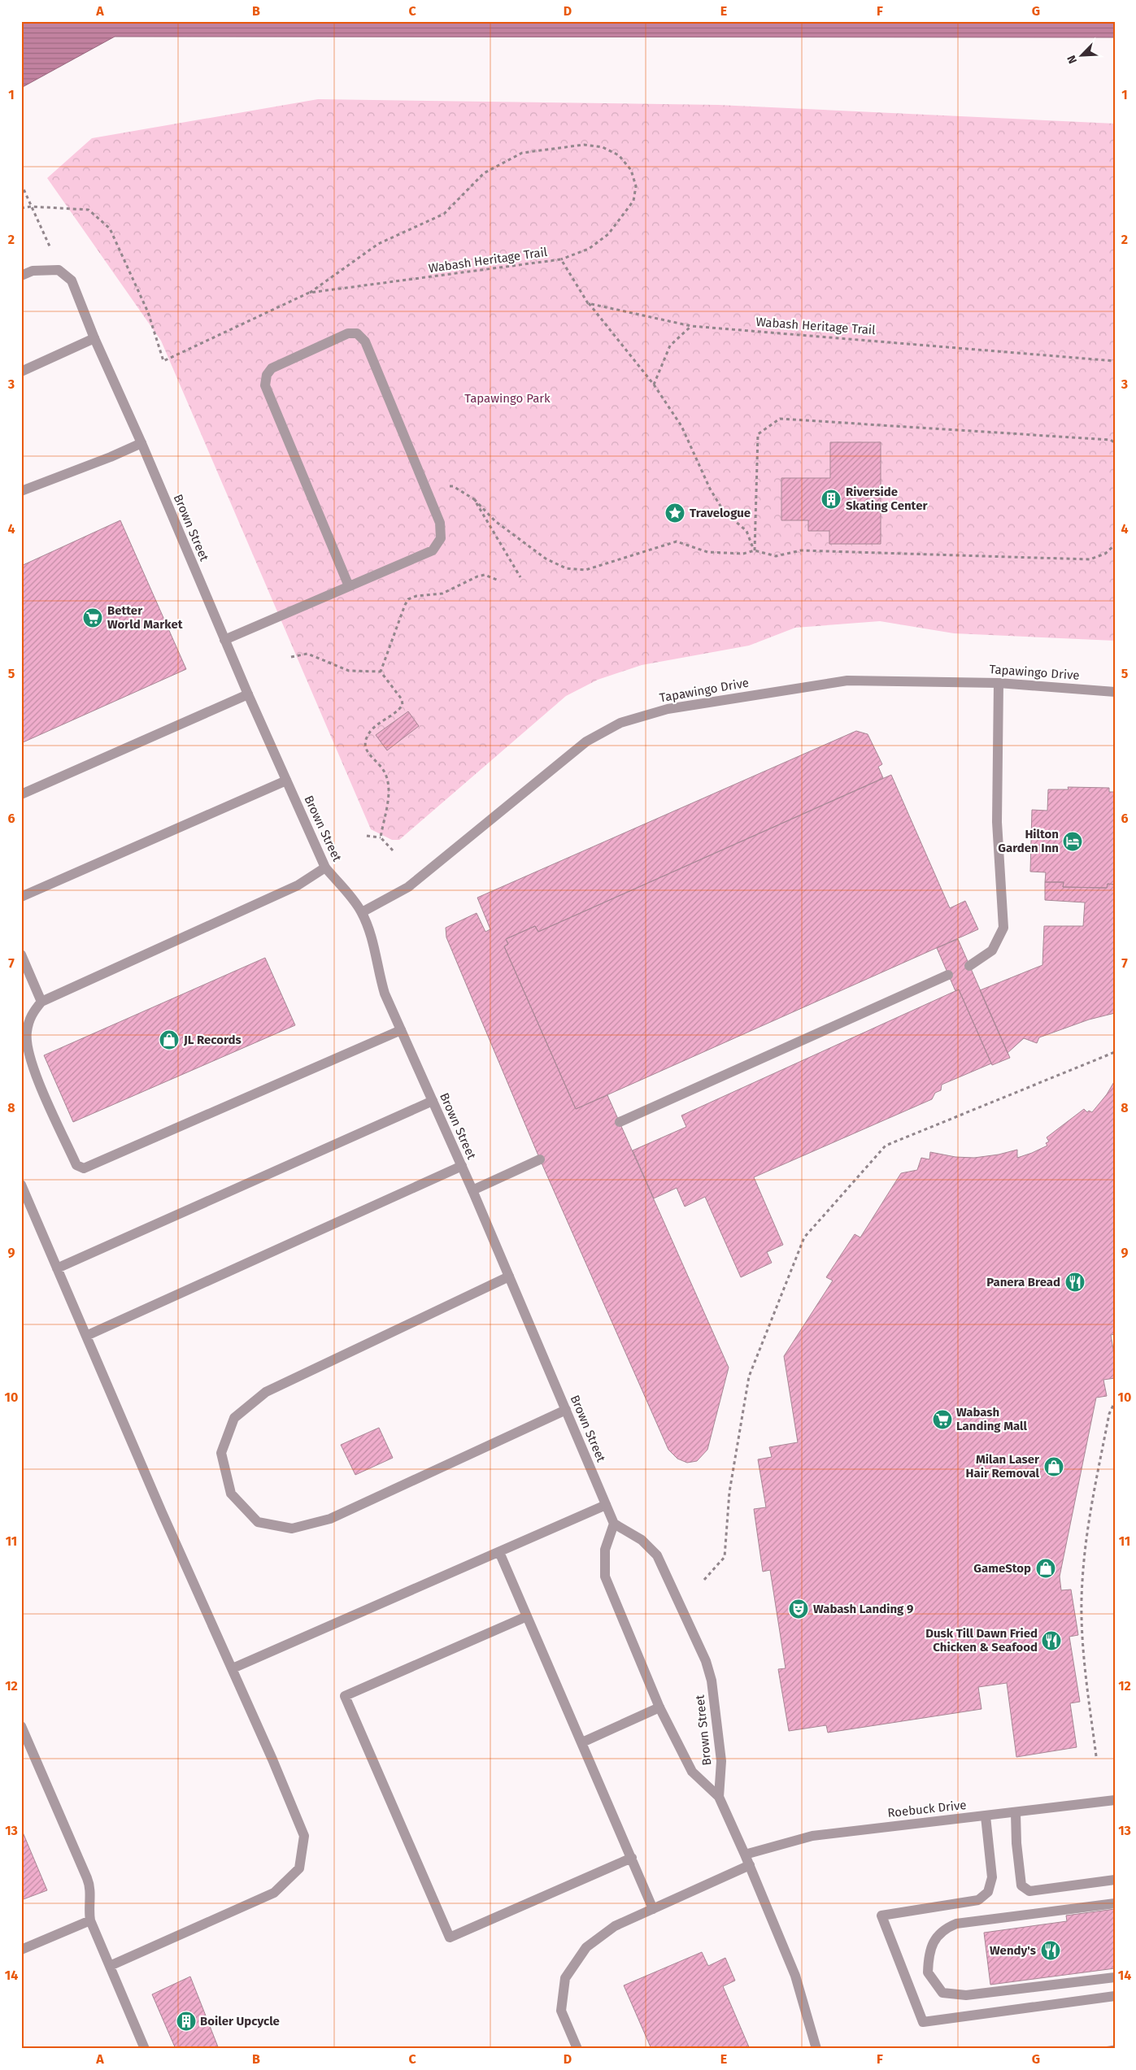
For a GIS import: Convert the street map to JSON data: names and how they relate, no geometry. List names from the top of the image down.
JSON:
{
  "streets": {
    "street": ["Brown Street", "Tapawingo Drive", "Roebuck Drive"],
    "path": ["Wabash Heritage Trail"]
  },
  "crossings": [
    ["Brown Street", "Tapawingo Drive"],
    ["Brown Street", "Roebuck Drive"]
  ],
  "parks": ["Tapawingo Park"],
  "places": {
    "building": ["Riverside Skating Center", "Boiler Upcycle"],
    "place": ["Travelogue"],
    "supermarket": ["Better World Market", "Wabash Landing Mall"],
    "hotel": ["Hilton Garden Inn"],
    "shop": ["JL Records", "Milan Laser Hair Removal", "GameStop"],
    "restaurant": ["Panera Bread", "Dusk Till Dawn Fried Chicken & Seafood", "Wendy's"],
    "theatre": ["Wabash Landing 9"]
  },
  "north": "bottom left",
  "grid": {
    "columns": [
      "A",
      "B",
      "C",
      "D",
      "E",
      "F",
      "G"
    ],
    "rows": [
      "1",
      "2",
      "3",
      "4",
      "5",
      "6",
      "7",
      "8",
      "9",
      "10",
      "11",
      "12",
      "13",
      "14"
    ]
  }
}
